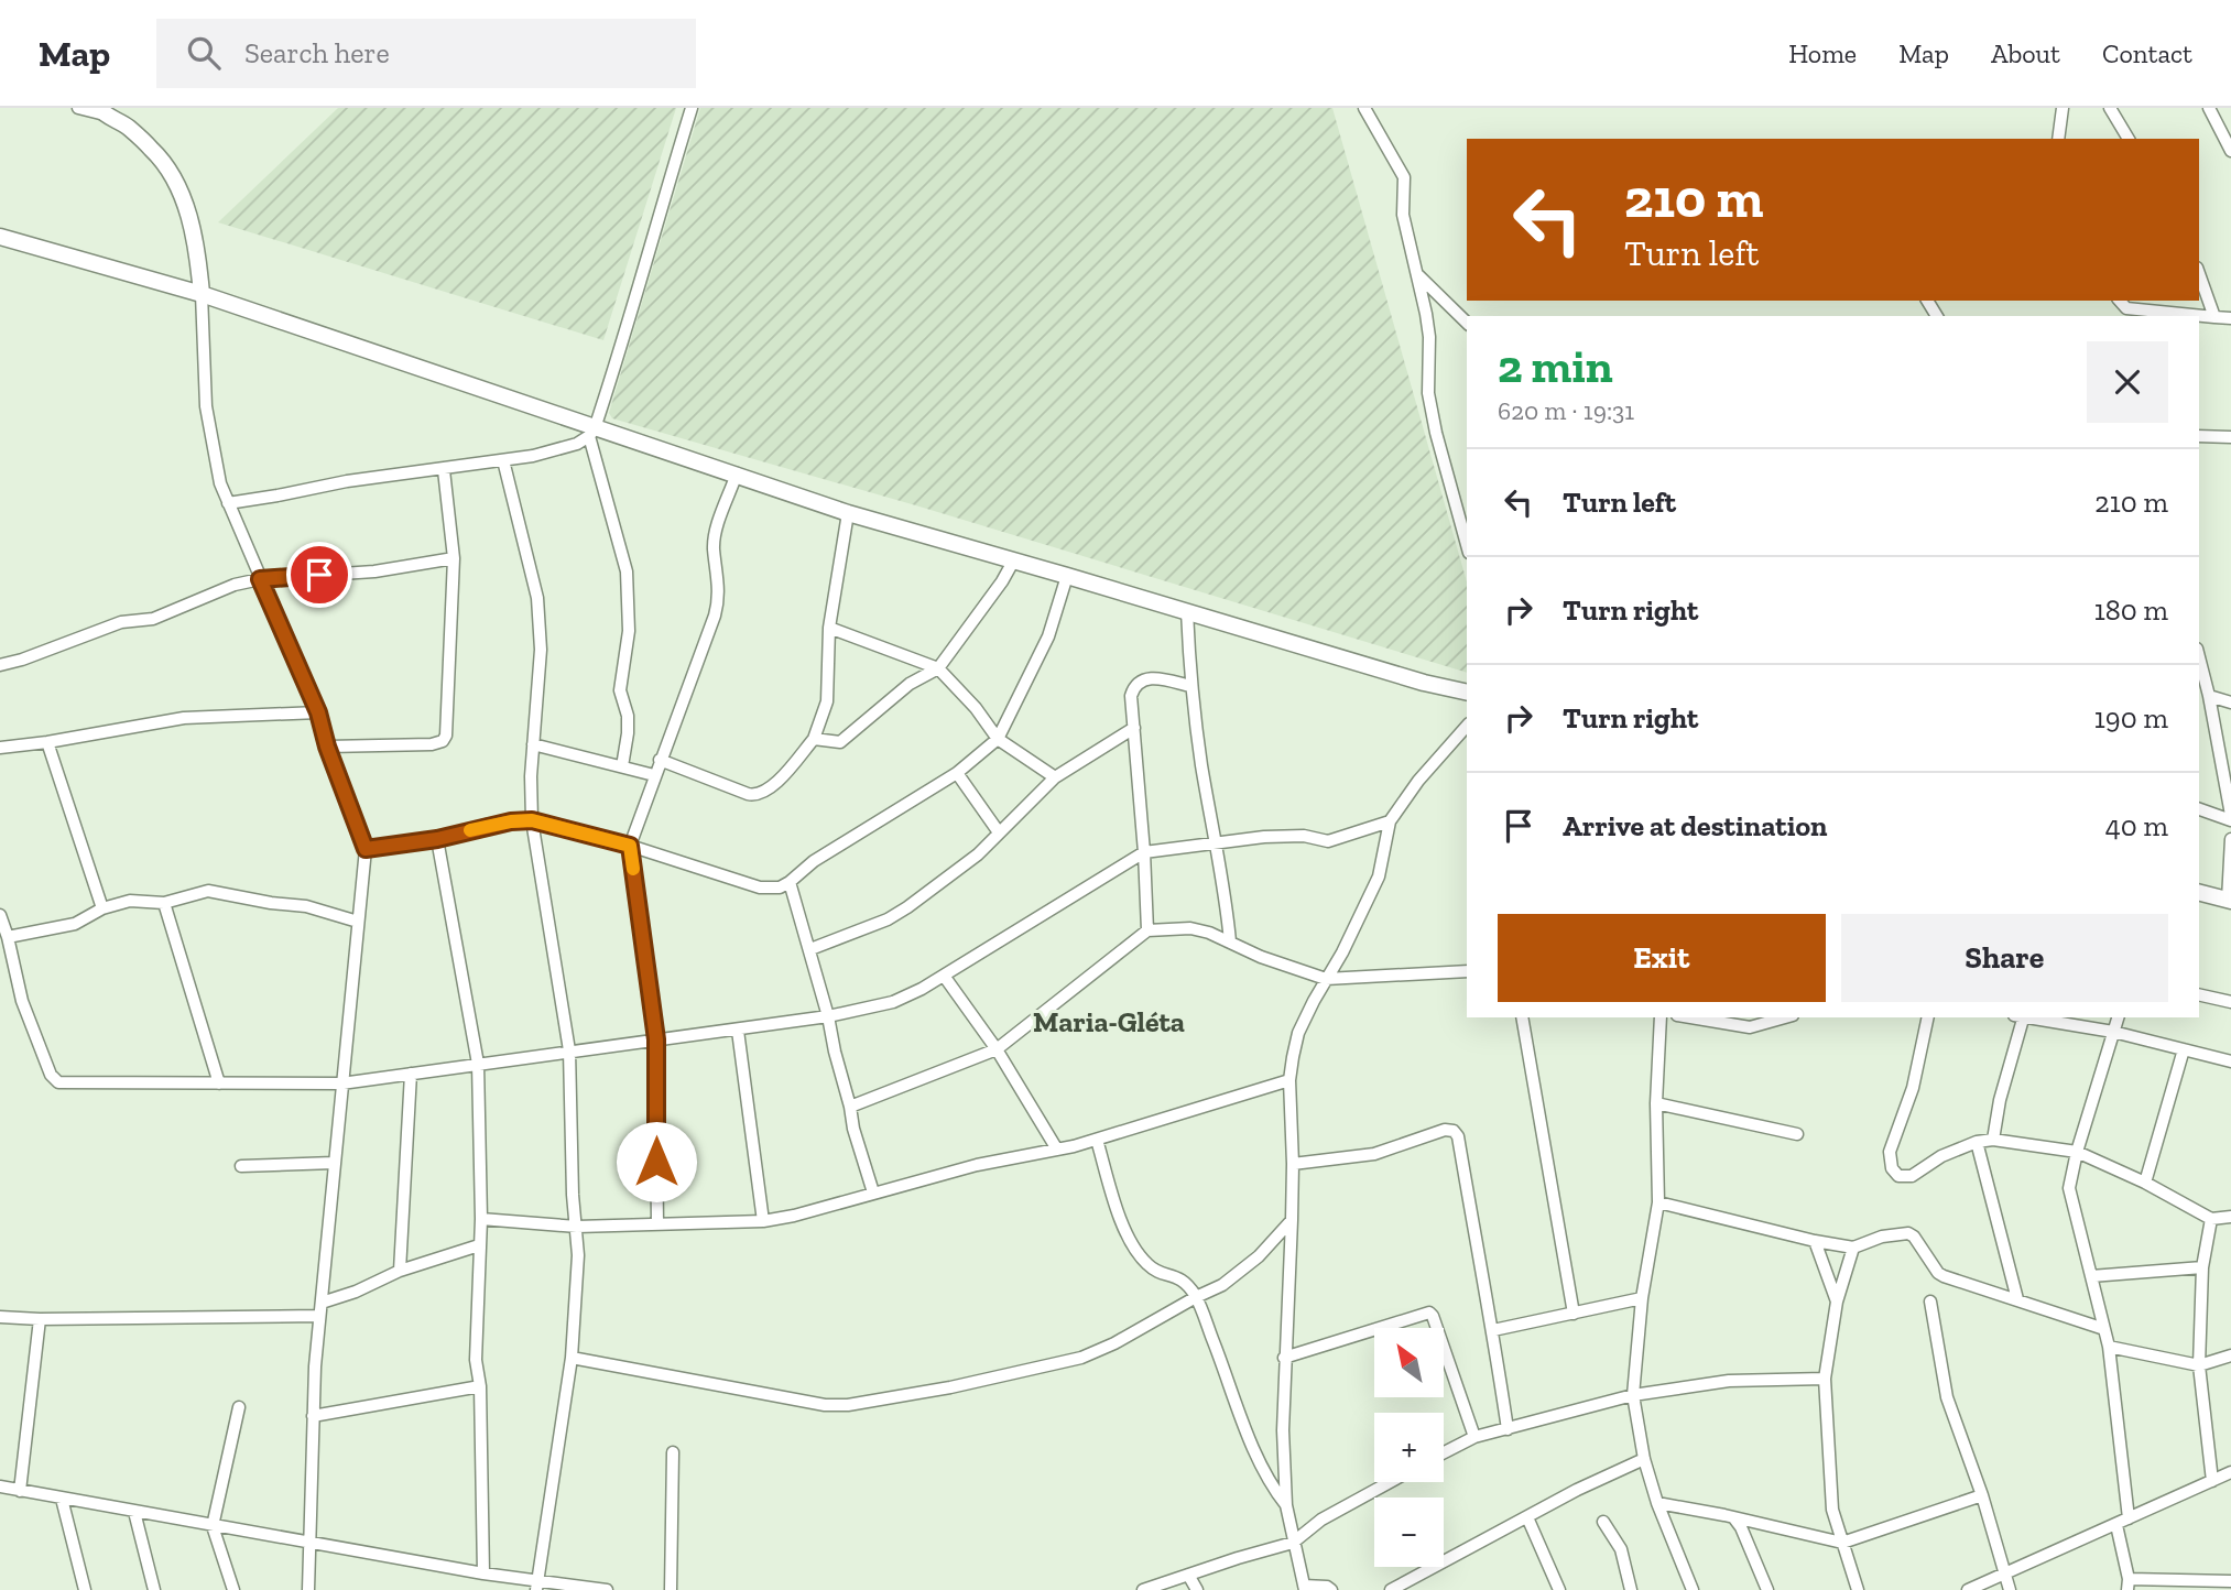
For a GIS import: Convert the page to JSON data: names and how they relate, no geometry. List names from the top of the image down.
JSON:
{
  "districts": ["Maria-Gléta"],
  "north": "top left",
  "page": {
    "header": "Map",
    "search": "Search here",
    "nav": [
      "Home",
      "Map",
      "About",
      "Contact"
    ],
    "turn": ["210 m", "Turn left"],
    "heading": ["2 min", "620 m · 19:31"],
    "list": [
      {
        "name": "Turn left",
        "value": "210 m"
      },
      {
        "name": "Turn right",
        "value": "180 m"
      },
      {
        "name": "Turn right",
        "value": "190 m"
      },
      {
        "name": "Arrive at destination",
        "value": "40 m"
      }
    ],
    "buttons": ["Exit", "Share"],
    "map_buttons": ["+", "−"]
  }
}
